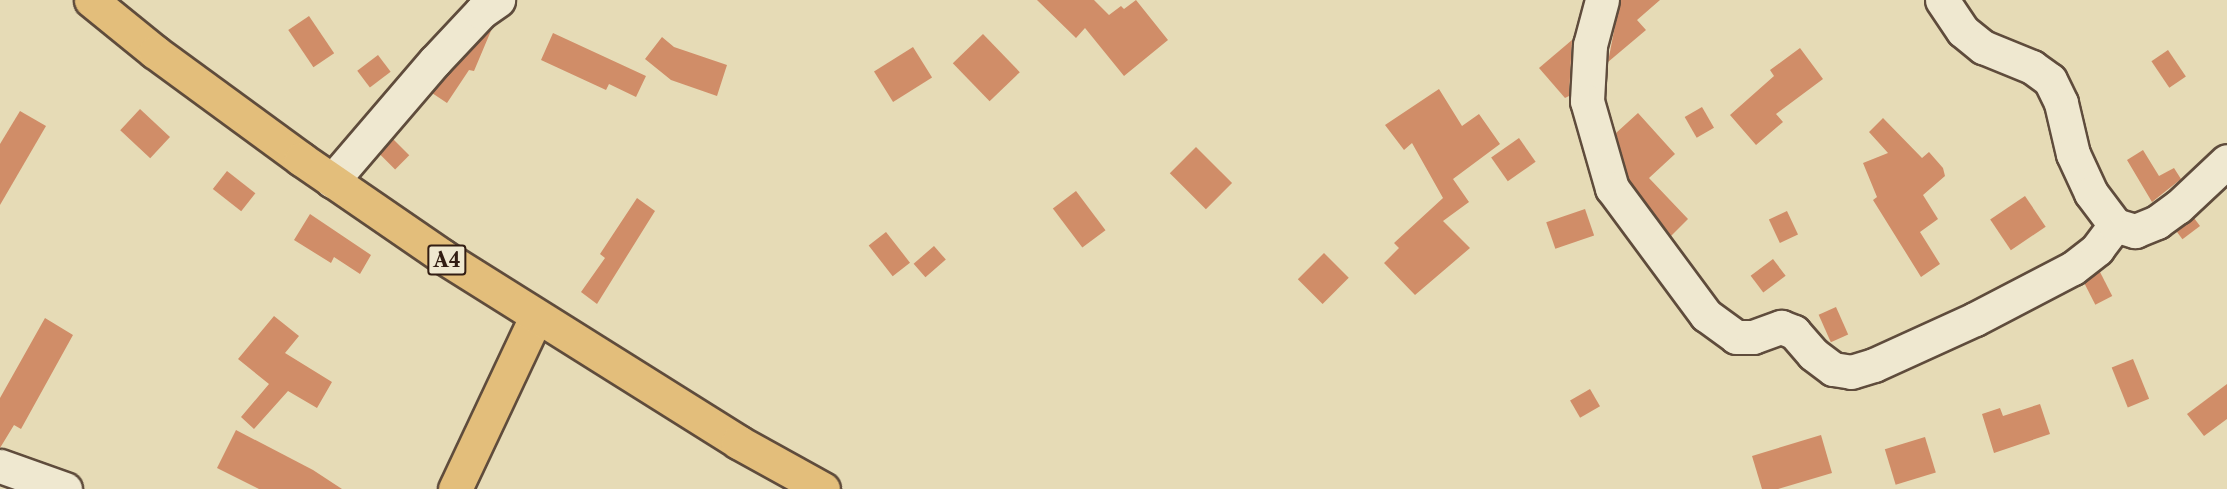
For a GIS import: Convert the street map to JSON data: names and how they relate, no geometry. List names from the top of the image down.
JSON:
{
  "streets": {
    "main road": ["A4"]
  }
}
